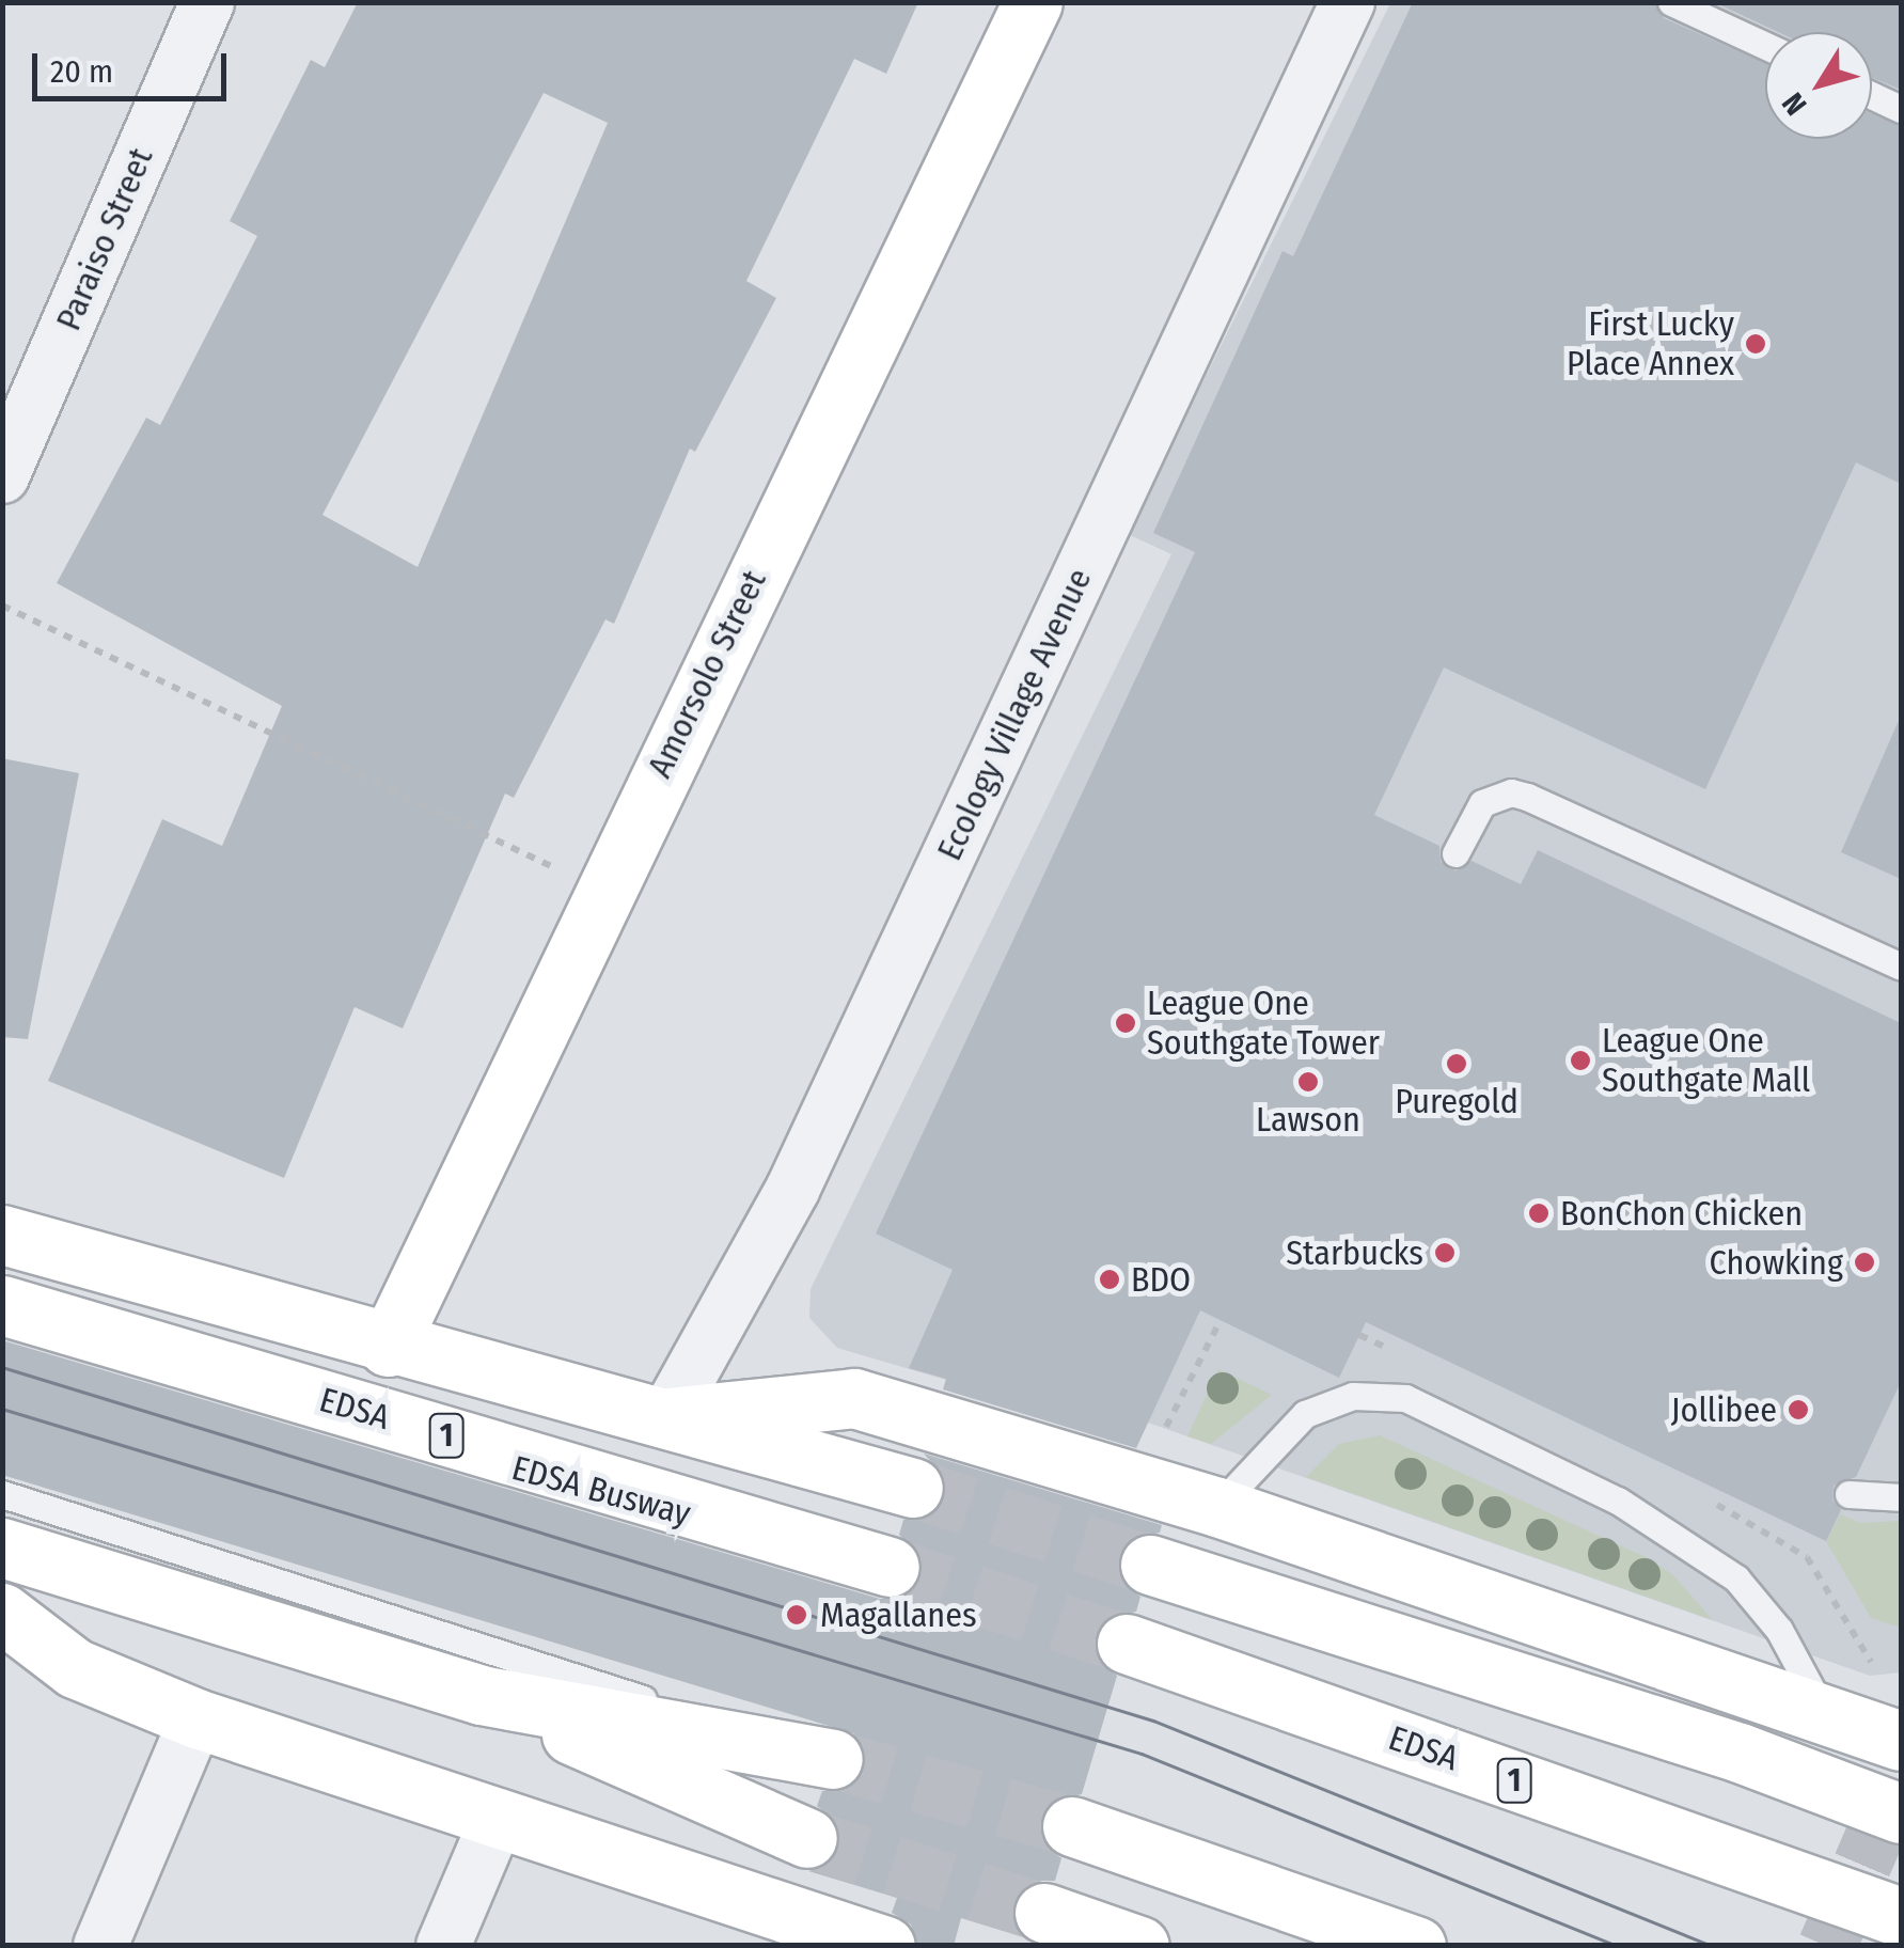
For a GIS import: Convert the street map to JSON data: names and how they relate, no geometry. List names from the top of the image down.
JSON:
{
  "streets": {
    "main road": ["Amorsolo Street", "EDSA", "1"],
    "street": ["Paraiso Street", "Ecology Village Avenue"],
    "lane": ["EDSA Busway"]
  },
  "crossings": [
    ["EDSA", "EDSA Busway"]
  ],
  "places": [
    "First Lucky Place Annex",
    "League One Southgate Tower",
    "League One Southgate Mall",
    "Puregold",
    "Lawson",
    "BonChon Chicken",
    "Starbucks",
    "Chowking",
    "BDO",
    "Jollibee",
    "Magallanes"
  ],
  "scale_bar": "20 m",
  "north": "bottom left"
}
